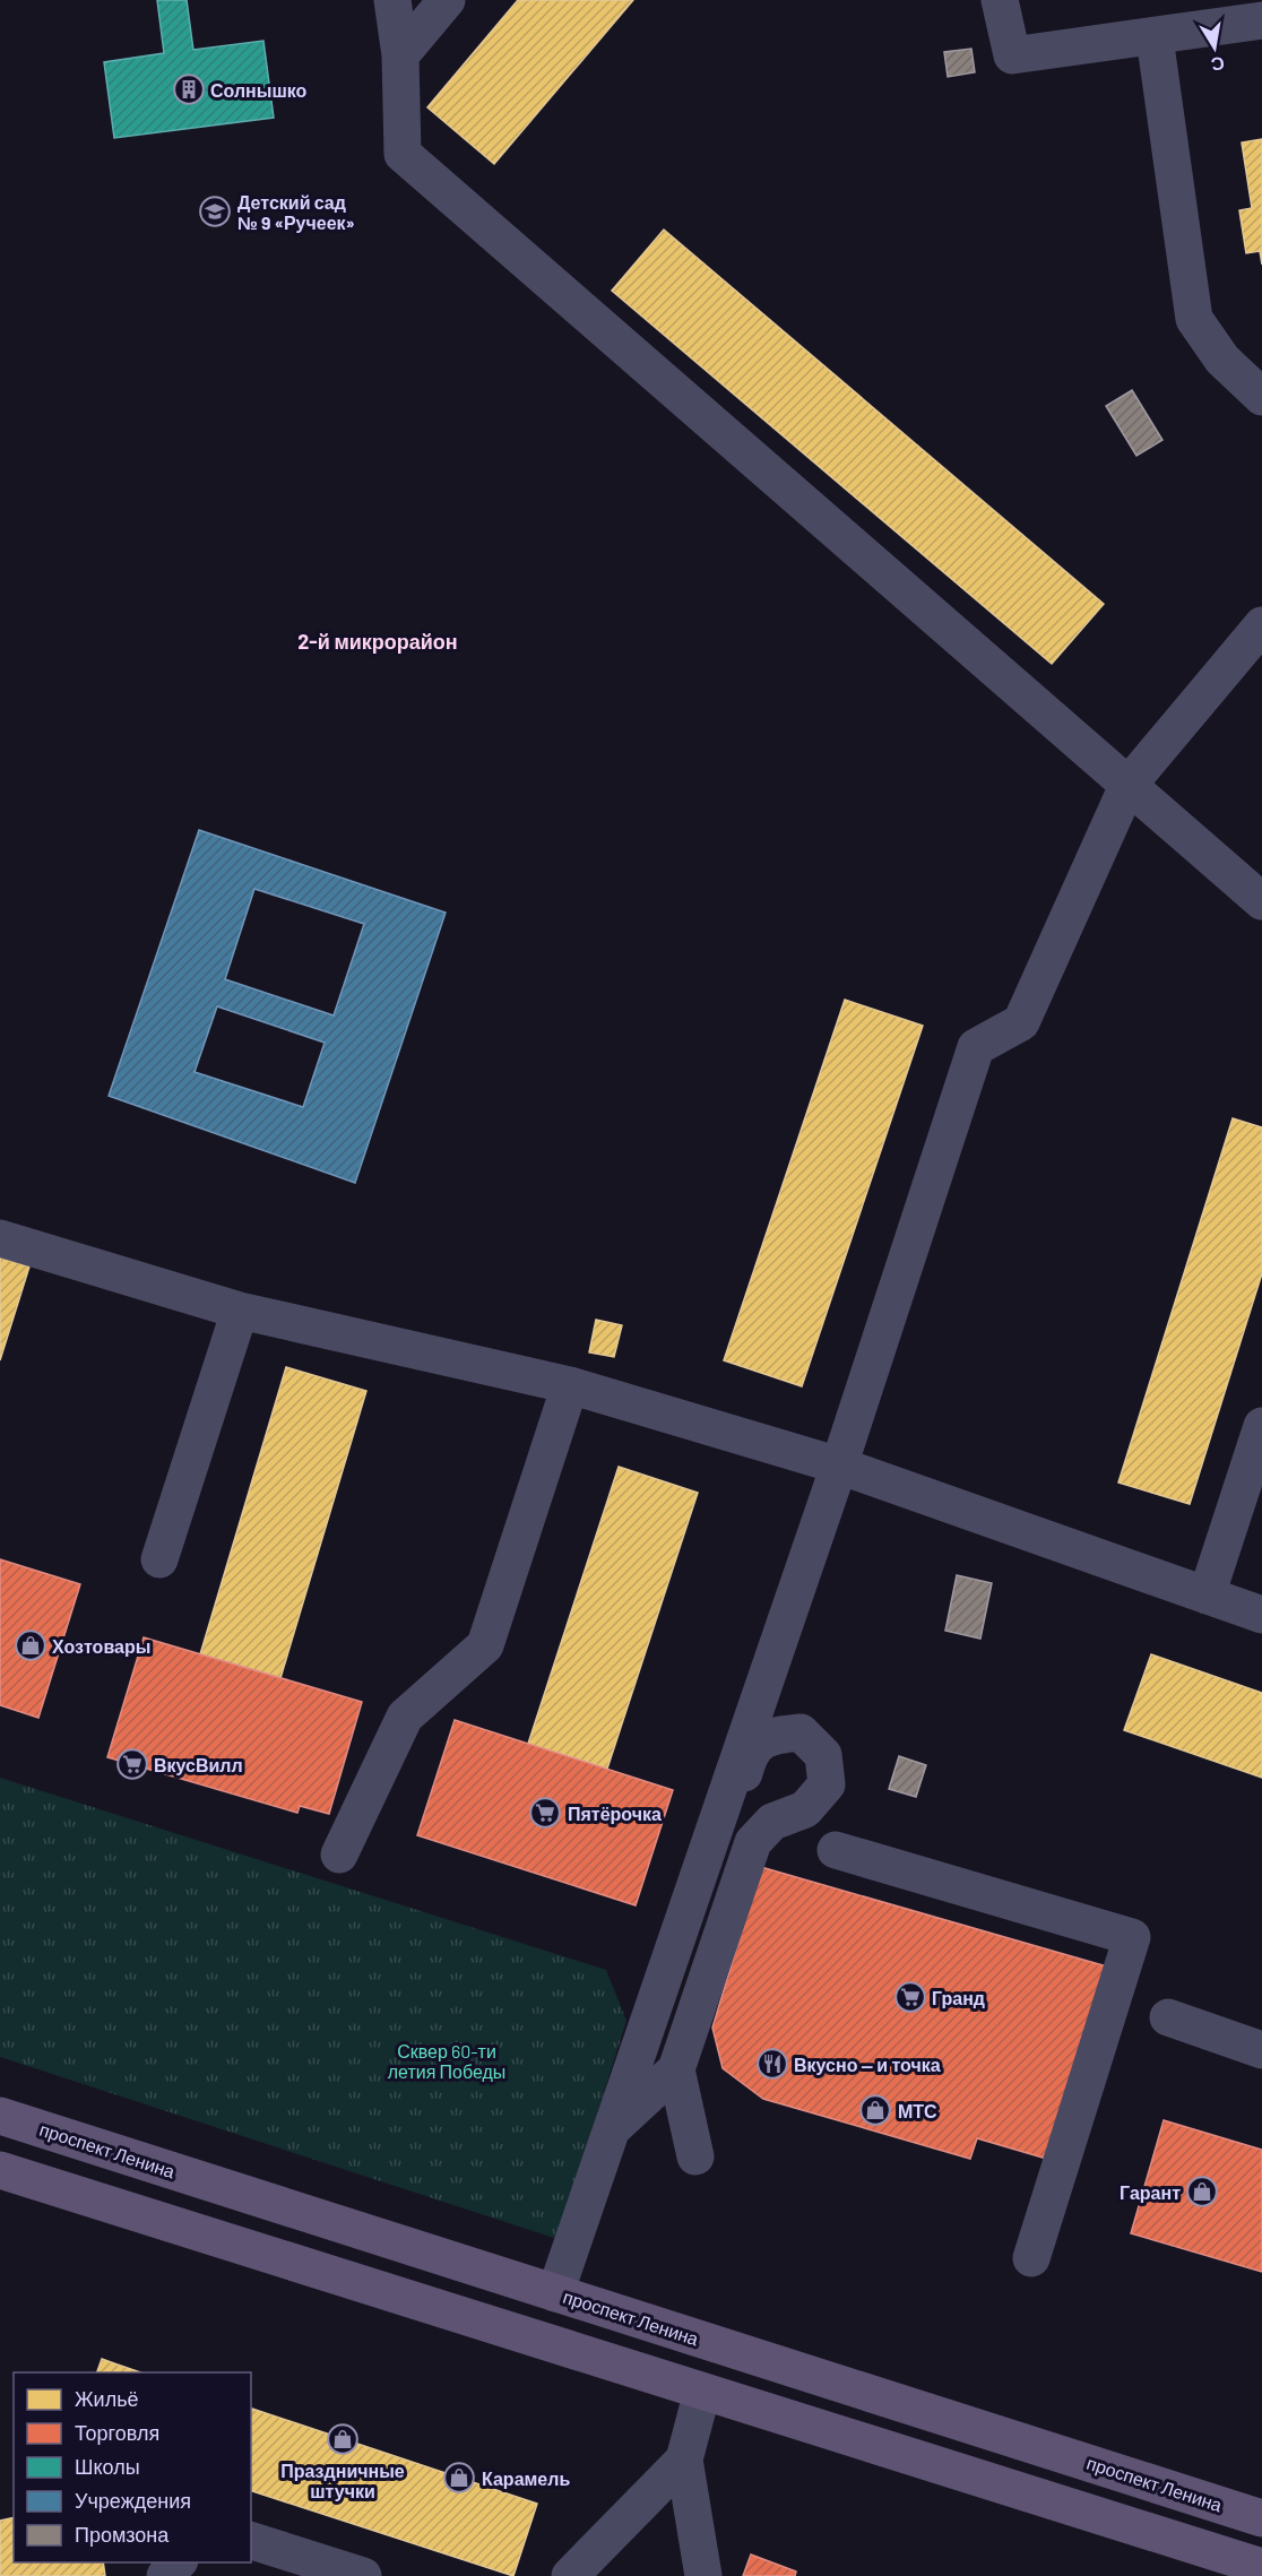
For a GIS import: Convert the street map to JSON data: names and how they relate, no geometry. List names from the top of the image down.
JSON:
{
  "streets": {
    "main road": ["проспект Ленина"]
  },
  "districts": ["2-й микрорайон"],
  "parks": ["Сквер 60-ти летия Победы"],
  "places": {
    "building": ["Солнышко"],
    "school or university": ["Детский сад № 9 «Ручеек»"],
    "shop": [
      "Хозтовары",
      "МТС",
      "Гарант",
      "Праздничные штучки",
      "Карамель"
    ],
    "supermarket": ["ВкусВилл", "Пятёрочка", "Гранд"],
    "restaurant": ["Вкусно — и точка"]
  },
  "legend": [
    "Жильё",
    "Торговля",
    "Школы",
    "Учреждения",
    "Промзона"
  ],
  "north": "bottom"
}
